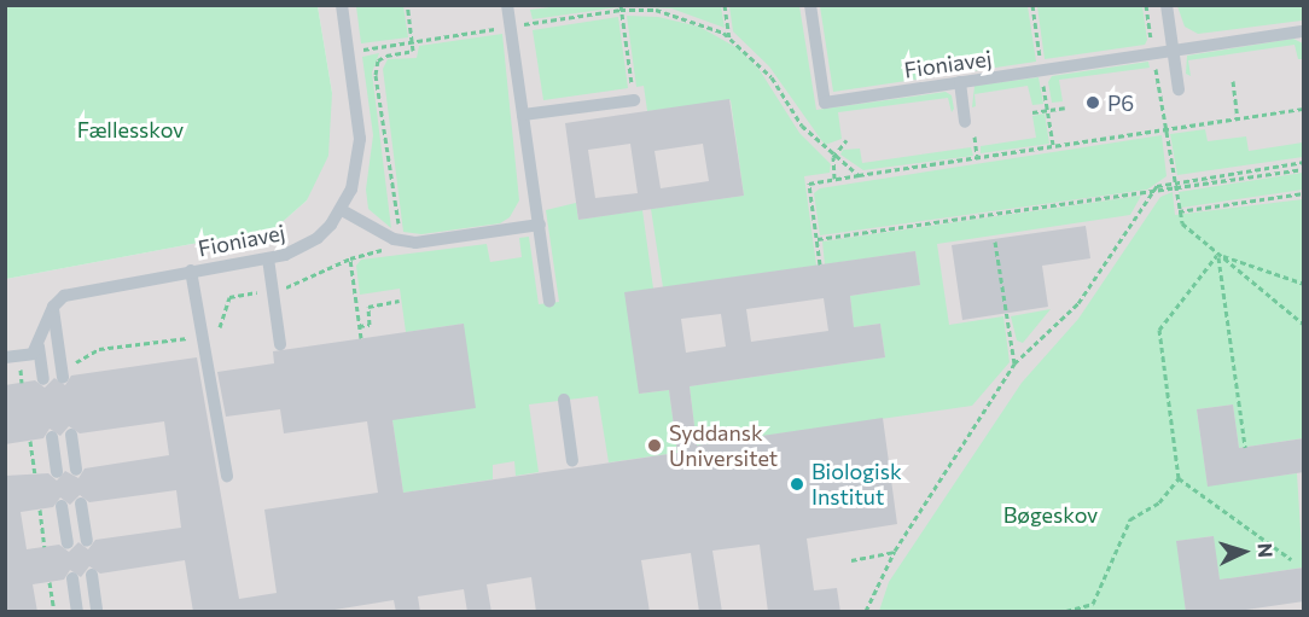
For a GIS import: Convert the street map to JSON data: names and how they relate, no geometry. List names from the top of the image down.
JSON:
{
  "streets": {
    "lane": ["Fioniavej"]
  },
  "parks": ["Fællesskov", "Bøgeskov"],
  "places": ["P6", "Syddansk Universitet", "Biologisk Institut"],
  "north": "right"
}
